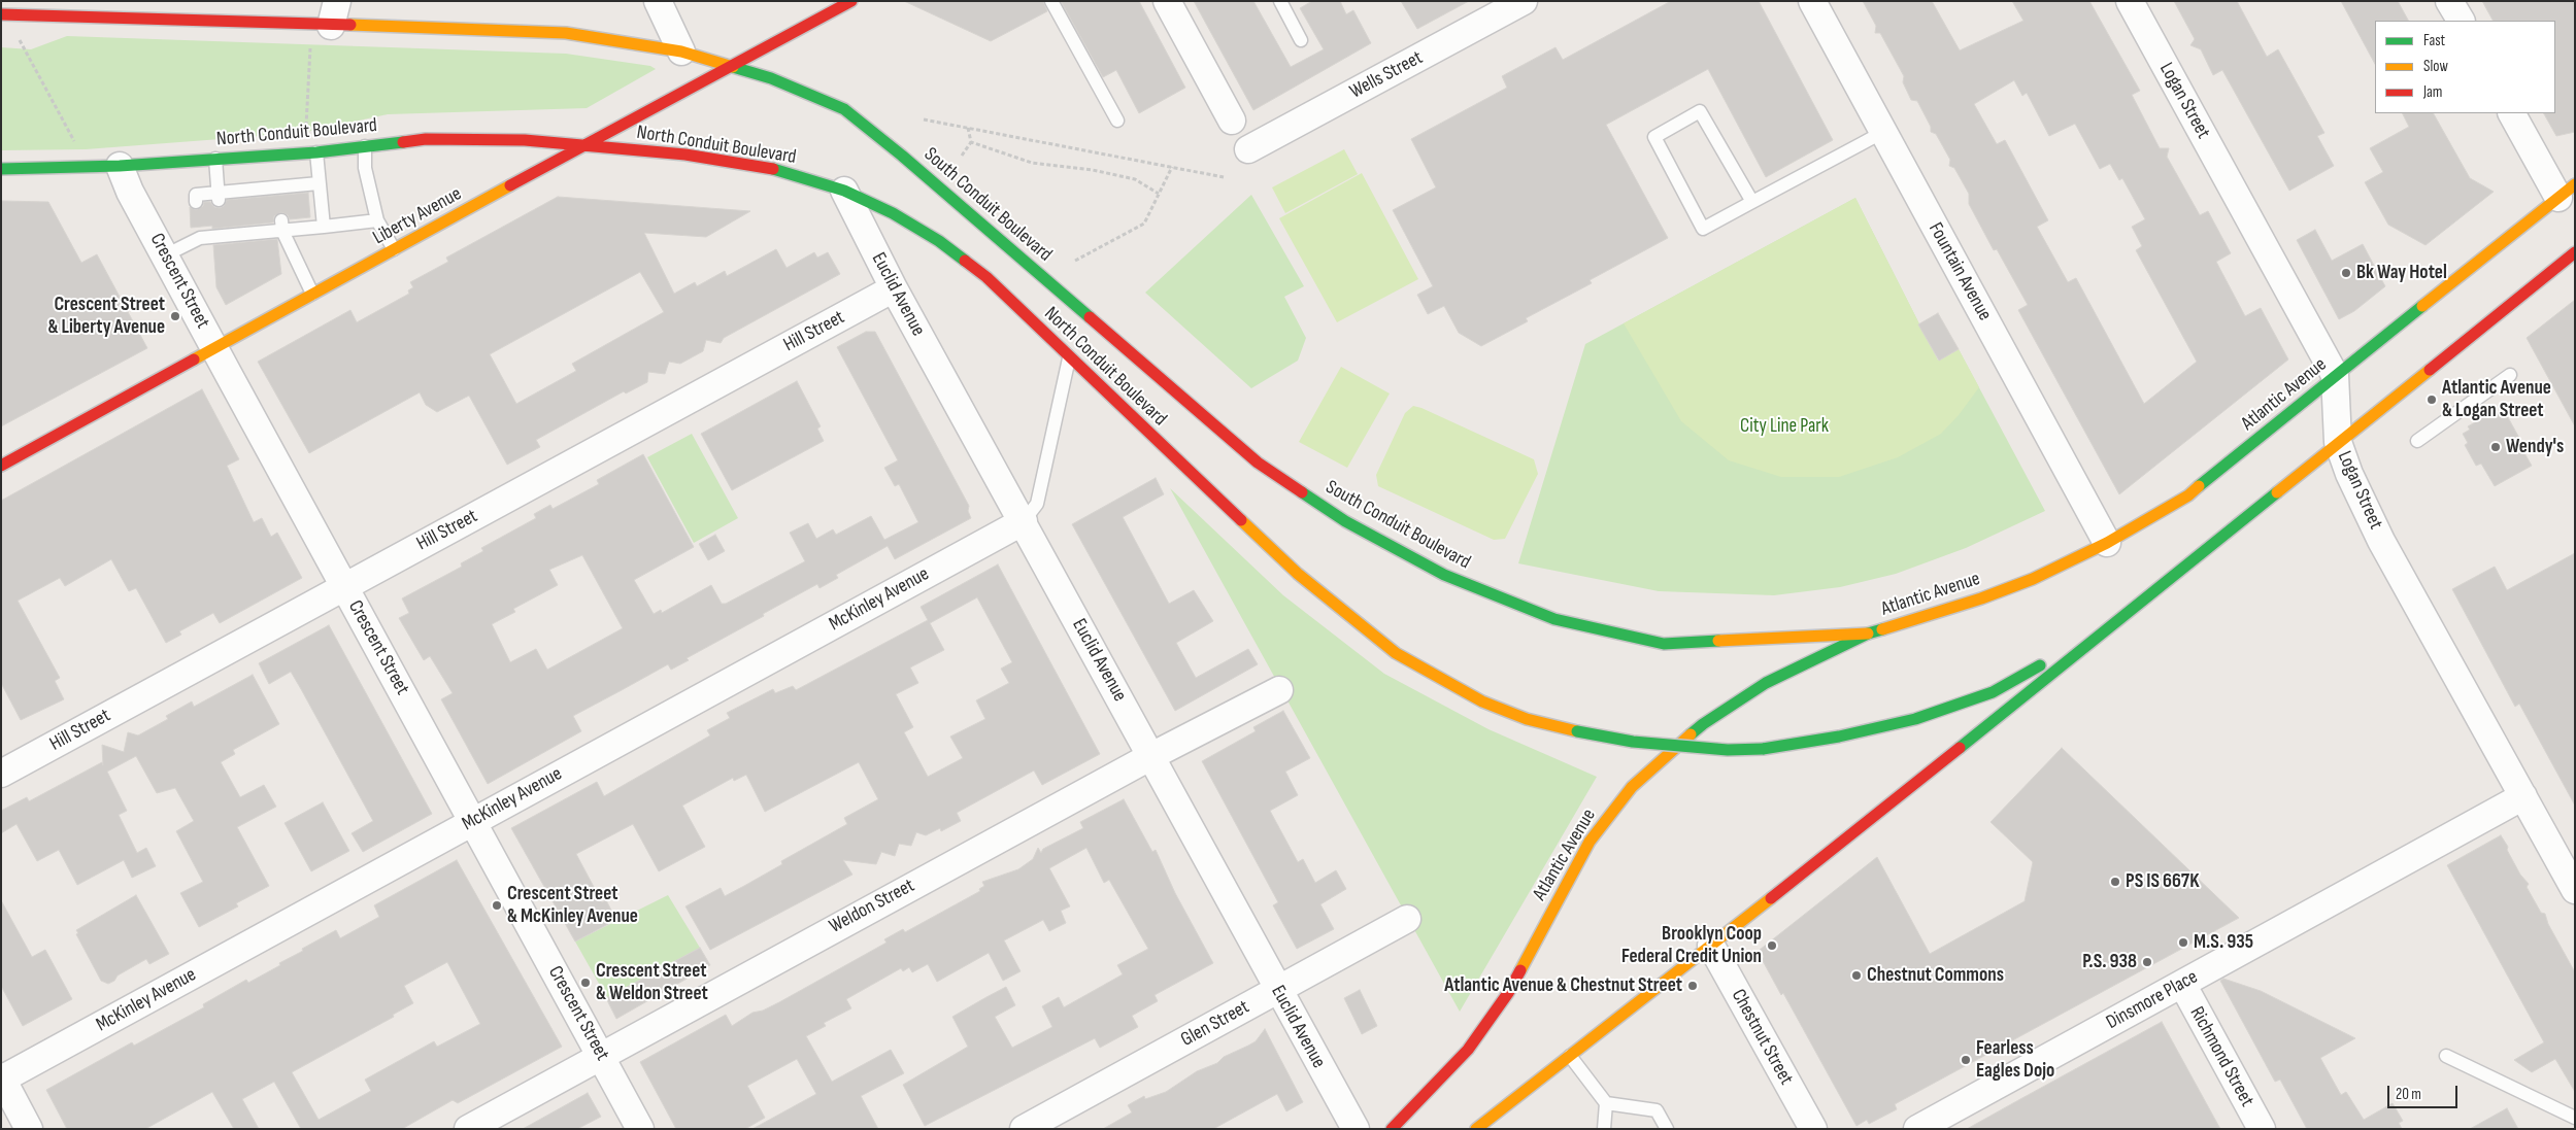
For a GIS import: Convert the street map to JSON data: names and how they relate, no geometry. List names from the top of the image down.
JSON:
{
  "streets": {
    "main road": [
      "North Conduit Boulevard",
      "South Conduit Boulevard",
      "Liberty Avenue",
      "Atlantic Avenue"
    ],
    "street": [
      "Wells Street",
      "Logan Street",
      "Fountain Avenue",
      "Crescent Street",
      "Euclid Avenue",
      "Hill Street",
      "McKinley Avenue",
      "Weldon Street",
      "Dinsmore Place",
      "Glen Street",
      "Chestnut Street",
      "Richmond Street"
    ]
  },
  "crossings": [
    ["Logan Street", "Atlantic Avenue"],
    ["Logan Street", "Dinsmore Place"],
    ["North Conduit Boulevard", "Liberty Avenue"],
    ["North Conduit Boulevard", "Crescent Street"],
    ["North Conduit Boulevard", "Euclid Avenue"],
    ["South Conduit Boulevard", "Liberty Avenue"],
    ["South Conduit Boulevard", "Atlantic Avenue"],
    ["Liberty Avenue", "Crescent Street"],
    ["Fountain Avenue", "Atlantic Avenue"],
    ["Crescent Street", "Hill Street"],
    ["Crescent Street", "McKinley Avenue"],
    ["Crescent Street", "Weldon Street"],
    ["Euclid Avenue", "Hill Street"],
    ["Euclid Avenue", "McKinley Avenue"],
    ["Euclid Avenue", "Weldon Street"],
    ["Euclid Avenue", "Glen Street"],
    ["Dinsmore Place", "Richmond Street"]
  ],
  "parks": ["City Line Park"],
  "places": [
    "Bk Way Hotel",
    "Crescent Street & Liberty Avenue",
    "Atlantic Avenue & Logan Street",
    "Wendy's",
    "PS IS 667K",
    "Crescent Street & McKinley Avenue",
    "M.S. 935",
    "Brooklyn Coop Federal Credit Union",
    "P.S. 938",
    "Chestnut Commons",
    "Crescent Street & Weldon Street",
    "Atlantic Avenue & Chestnut Street",
    "Fearless Eagles Dojo"
  ],
  "legend": ["Fast", "Slow", "Jam"],
  "scale_bar": "20 m"
}
